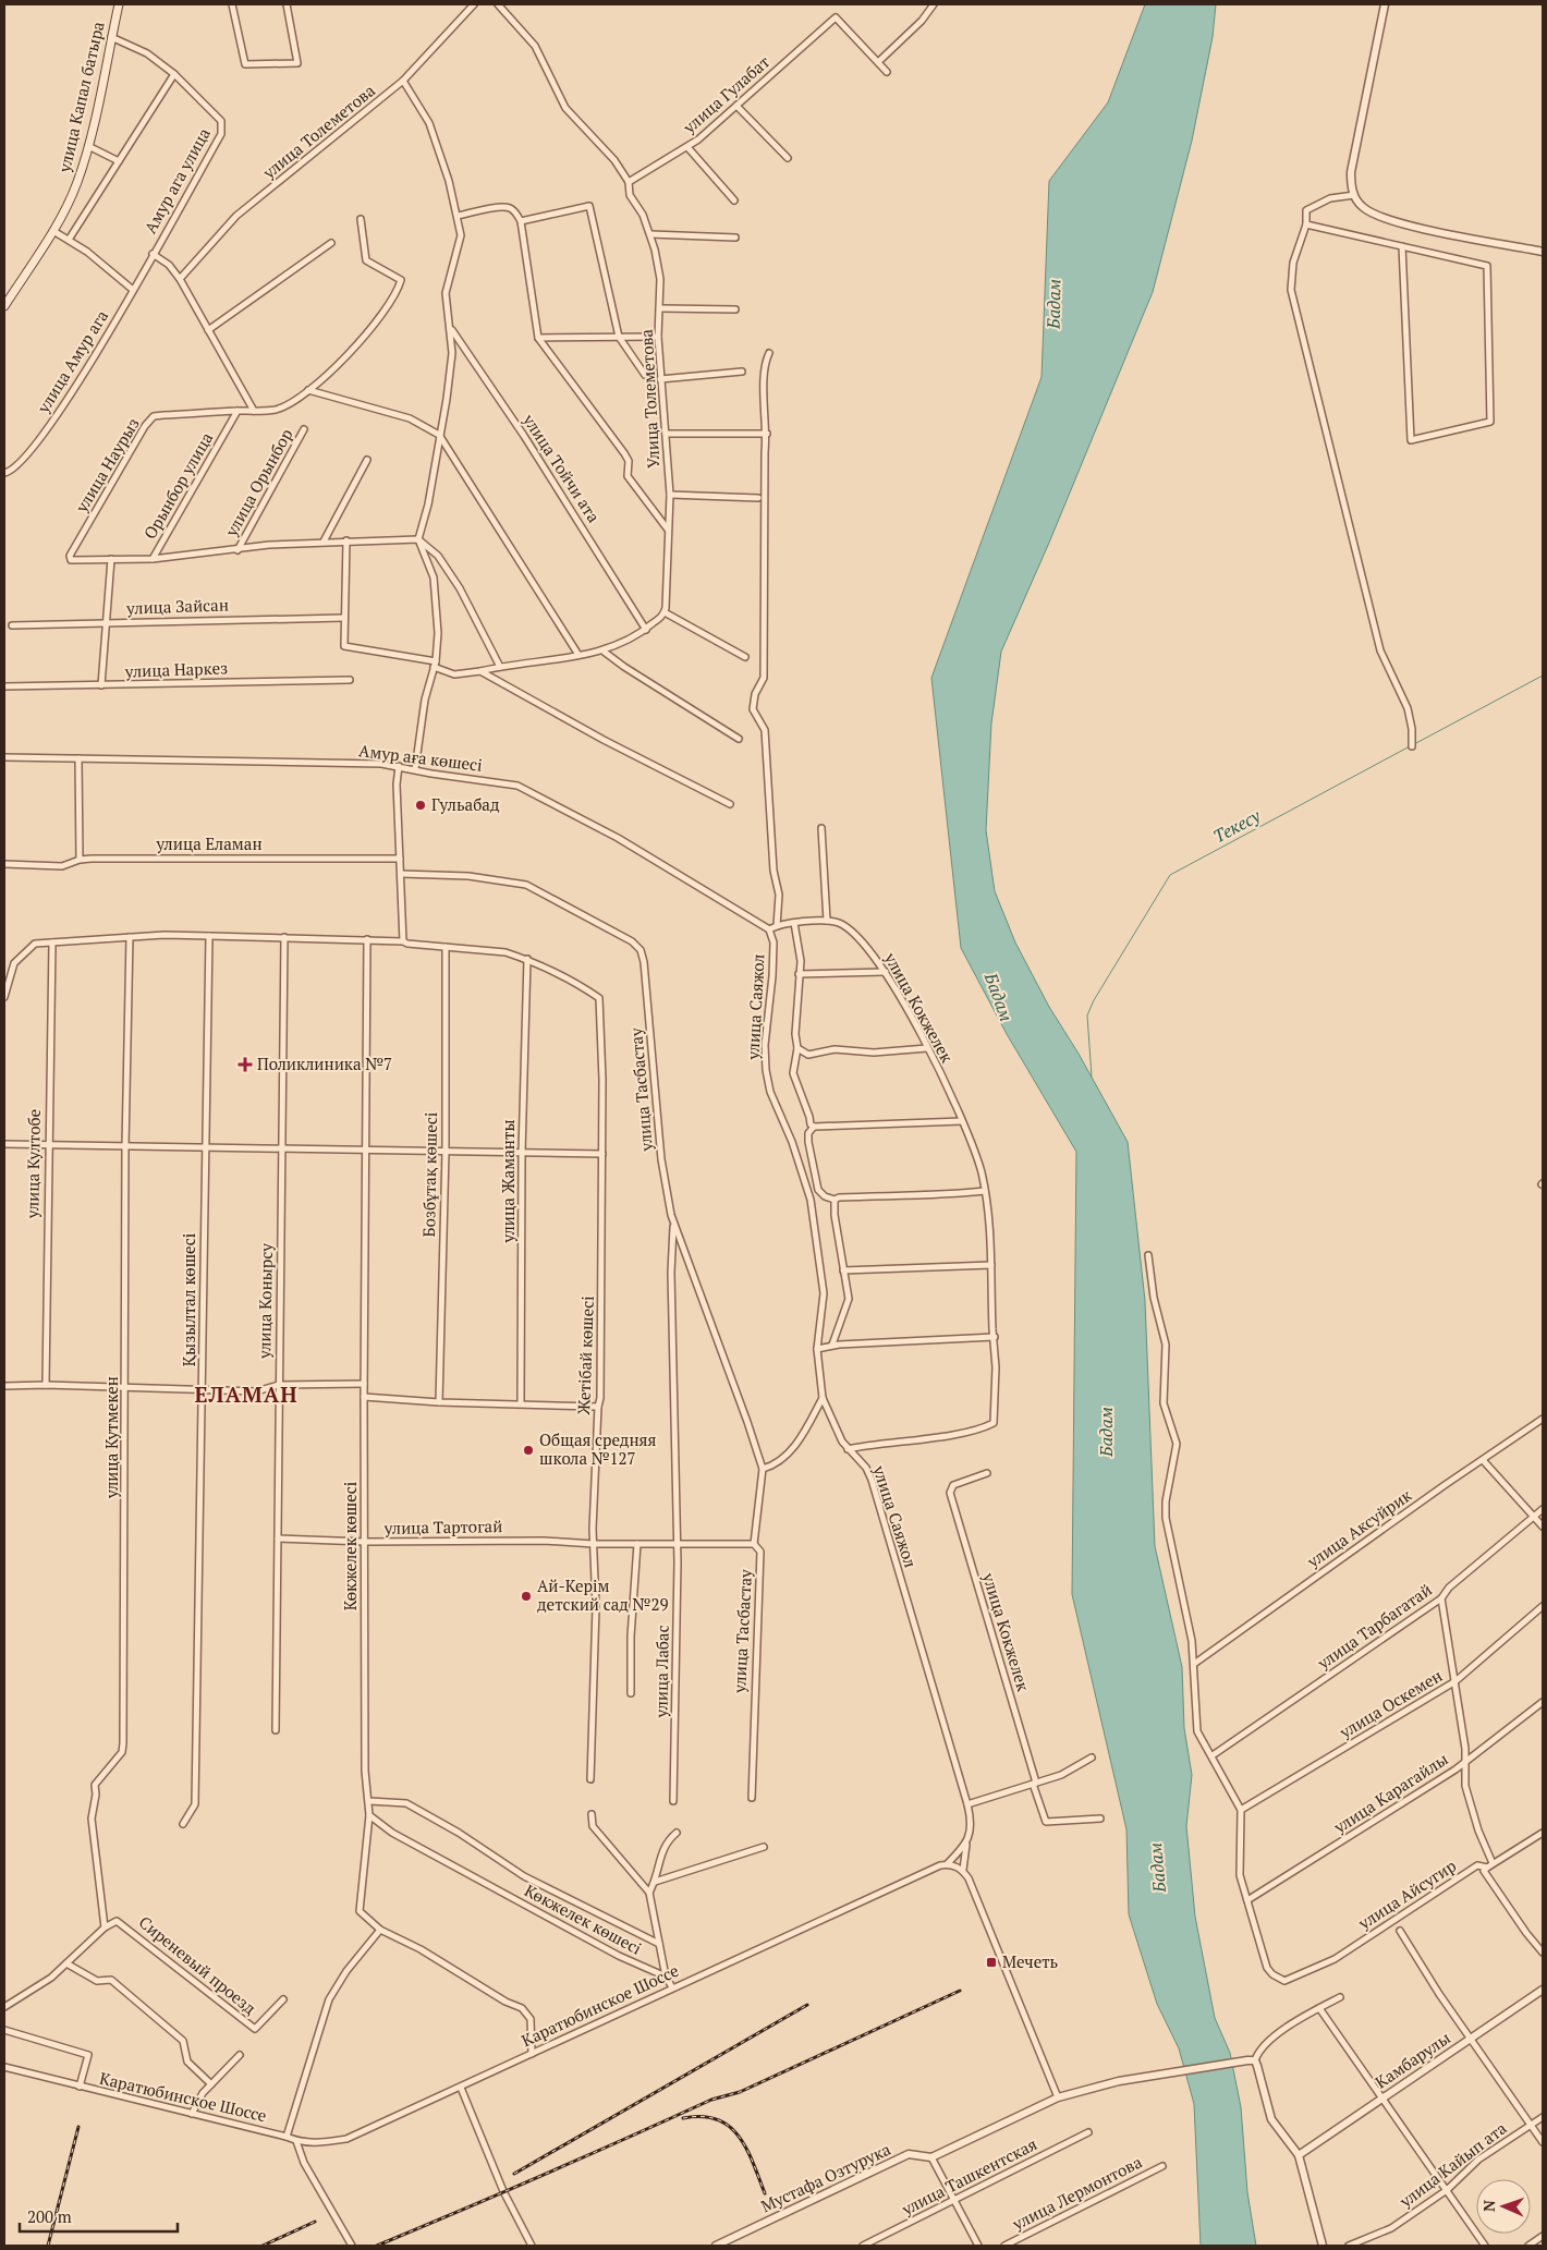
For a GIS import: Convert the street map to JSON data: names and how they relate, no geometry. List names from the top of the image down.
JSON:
{
  "streets": {
    "main road": ["улица Капал батыра"],
    "street": [
      "улица Гулабат",
      "улица Толеметова",
      "Амур ага улица",
      "улица Амур ага",
      "Улица Толеметова",
      "улица Наурыз",
      "улица Тойчи ата",
      "улица Орынбор",
      "Орынбор улица",
      "улица Зайсан",
      "улица Наркез",
      "Амур аға көшесі",
      "улица Еламан",
      "улица Саяжол",
      "улица Кокжелек",
      "улица Тасбастау",
      "улица Култобе",
      "Бозбұтақ көшесі",
      "улица Жаманты",
      "Қызылтал көшесі",
      "улица Конырсу",
      "Жетібай көшесі",
      "улица Кутмекен",
      "улица Тартогай",
      "улица Аксуйрик",
      "Көкжелек көшесі",
      "улица Тарбагатай",
      "улица Лабас",
      "улица Оскемен",
      "улица Карагайлы",
      "улица Айсугир",
      "Сиреневый проезд",
      "Каратюбинское Шоссе",
      "Камбарулы",
      "улица Кайып ата",
      "улица Ташкентская",
      "Мустафа Озтурука",
      "улица Лермонтова"
    ]
  },
  "crossings": [
    ["улица Гулабат", "Улица Толеметова"],
    ["Амур ага улица", "улица Амур ага"],
    ["улица Наурыз", "Орынбор улица"],
    ["улица Орынбор", "Орынбор улица"],
    ["Амур аға көшесі", "улица Саяжол"],
    ["Амур аға көшесі", "улица Кокжелек"],
    ["улица Саяжол", "улица Кокжелек"],
    ["улица Тасбастау", "улица Тартогай"],
    ["улица Тасбастау", "улица Лабас"],
    ["улица Жаманты", "Жетібай көшесі"],
    ["улица Конырсу", "улица Тартогай"],
    ["Жетібай көшесі", "улица Тартогай"],
    ["улица Кутмекен", "Сиреневый проезд"],
    ["улица Тартогай", "Көкжелек көшесі"],
    ["улица Тартогай", "улица Лабас"],
    ["улица Карагайлы", "улица Айсугир"]
  ],
  "districts": ["ЕЛАМАН"],
  "water": ["Бадам", "Текесу"],
  "places": {
    "other": ["Гульабад", "Общая средняя школа №127", "Ай-Керім детский сад №29"],
    "health": ["Поликлиника №7"],
    "transit": ["Мечеть"]
  },
  "scale_bar": "200 m",
  "north": "left"
}
